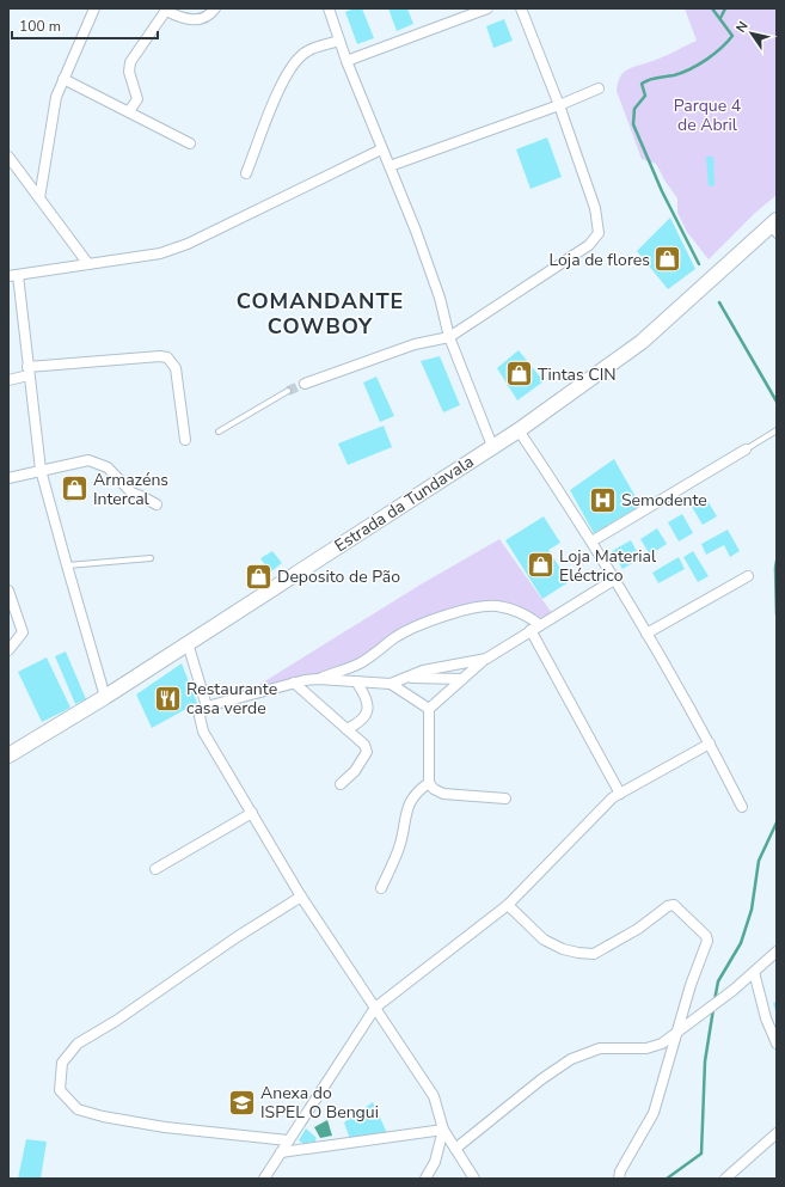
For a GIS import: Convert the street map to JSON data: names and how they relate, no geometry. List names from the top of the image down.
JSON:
{
  "streets": {
    "main road": ["Estrada da Tundavala"]
  },
  "districts": ["COMANDANTE COWBOY"],
  "parks": ["Parque 4 de Abril"],
  "places": {
    "shop": [
      "Loja de flores",
      "Tintas CIN",
      "Armazéns Intercal",
      "Loja Material Eléctrico",
      "Deposito de Pão"
    ],
    "hospital": ["Semodente"],
    "restaurant": ["Restaurante casa verde"],
    "school or university": ["Anexa do ISPEL O Bengui"]
  },
  "scale_bar": "100 m",
  "north": "top left"
}
